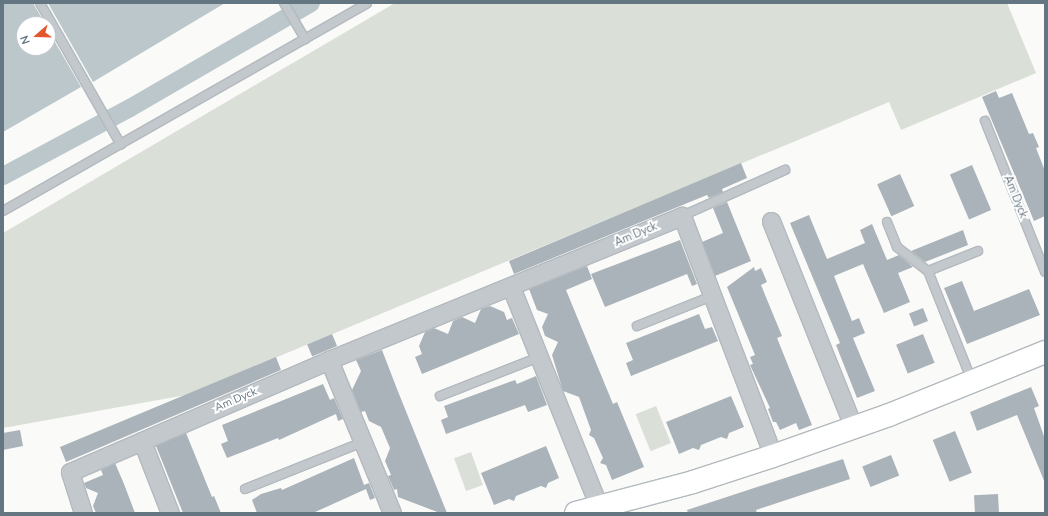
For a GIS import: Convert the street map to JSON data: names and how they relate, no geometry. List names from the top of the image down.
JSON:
{
  "streets": {
    "street": ["Am Dyck"]
  },
  "north": "left"
}
